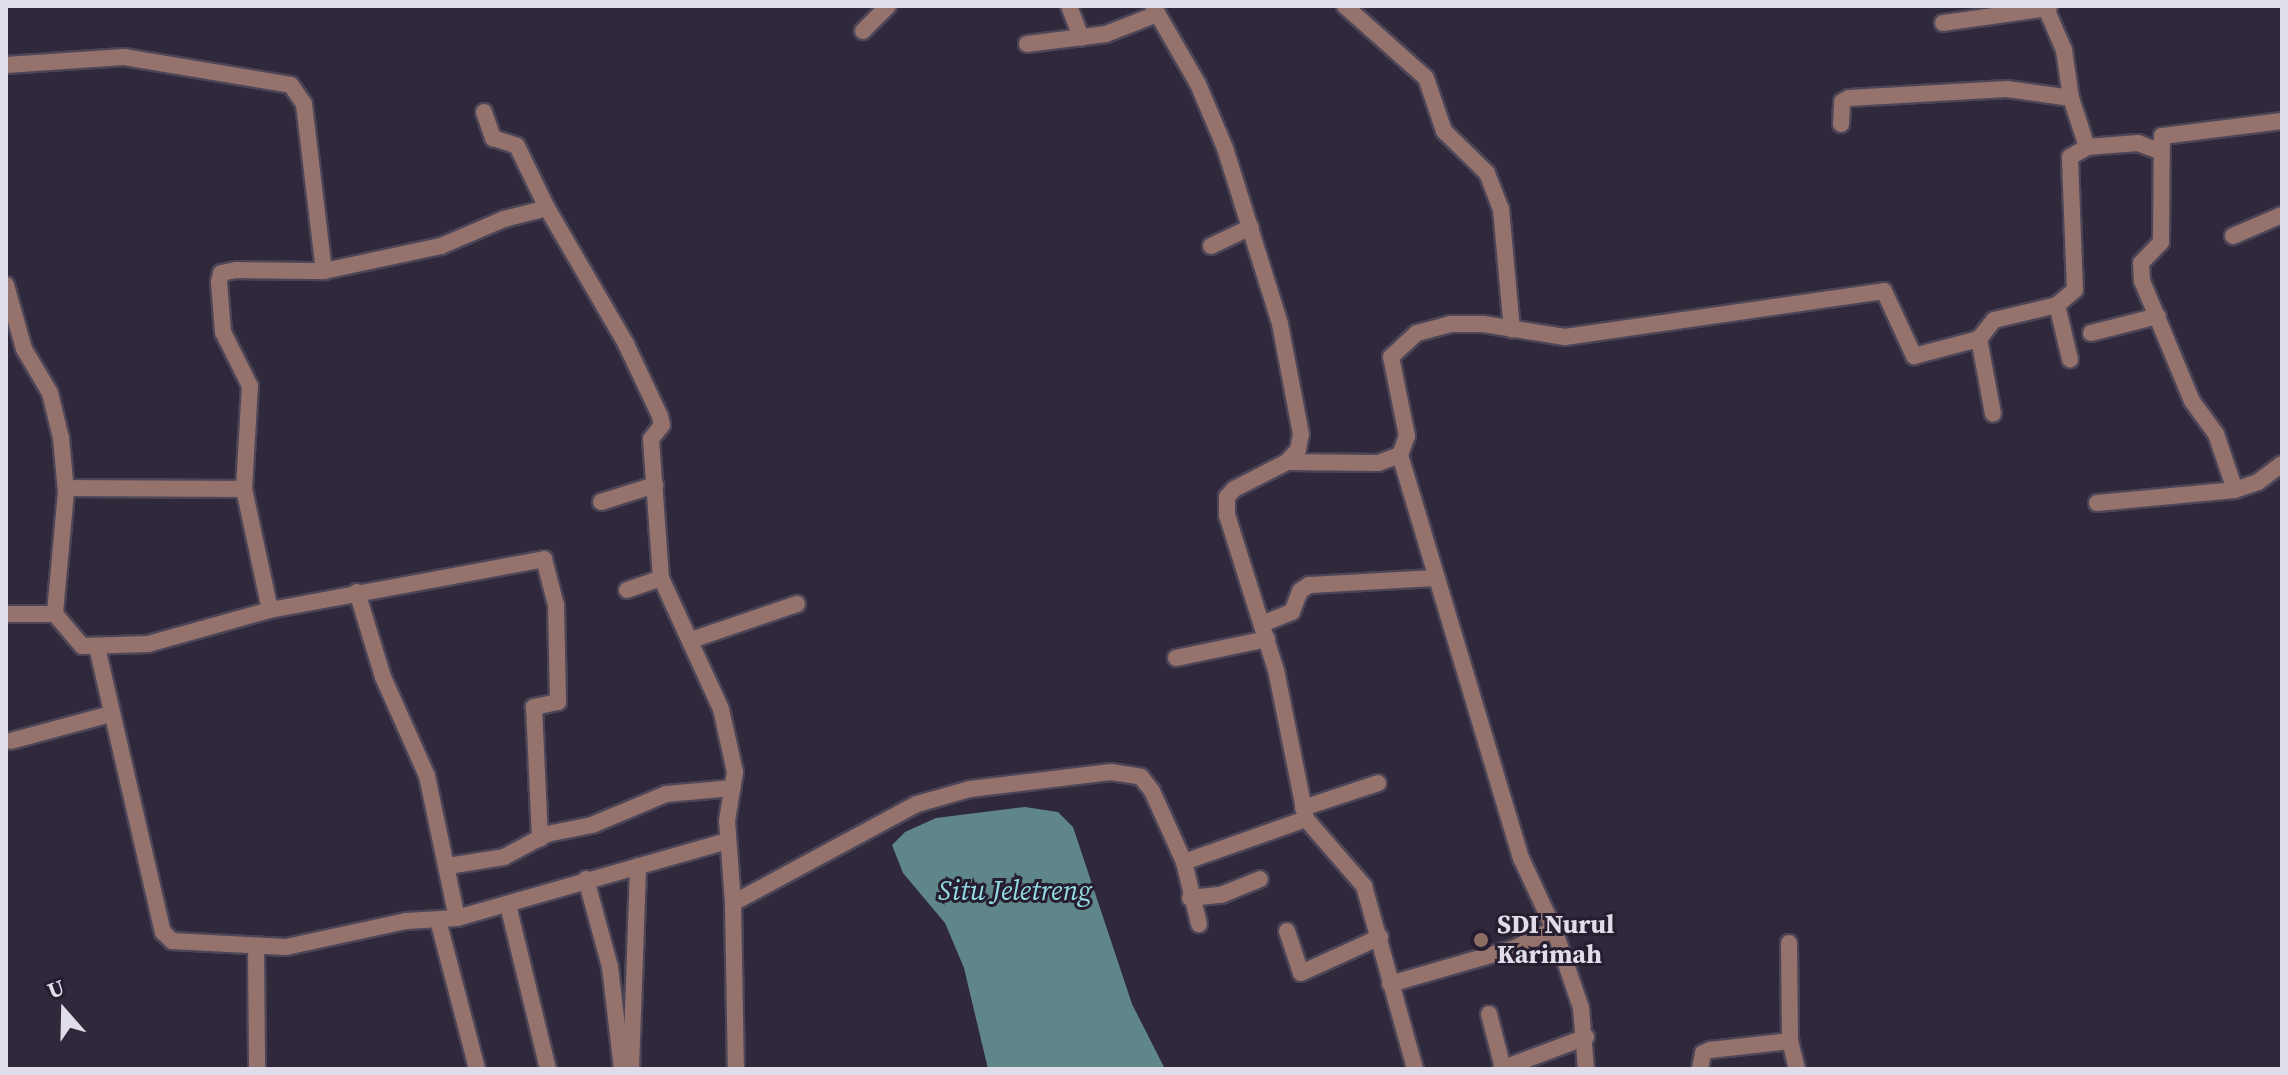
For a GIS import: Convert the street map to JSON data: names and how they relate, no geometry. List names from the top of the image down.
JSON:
{
  "water": ["Situ Jeletreng"],
  "places": ["SDI Nurul Karimah"],
  "north": "top"
}
